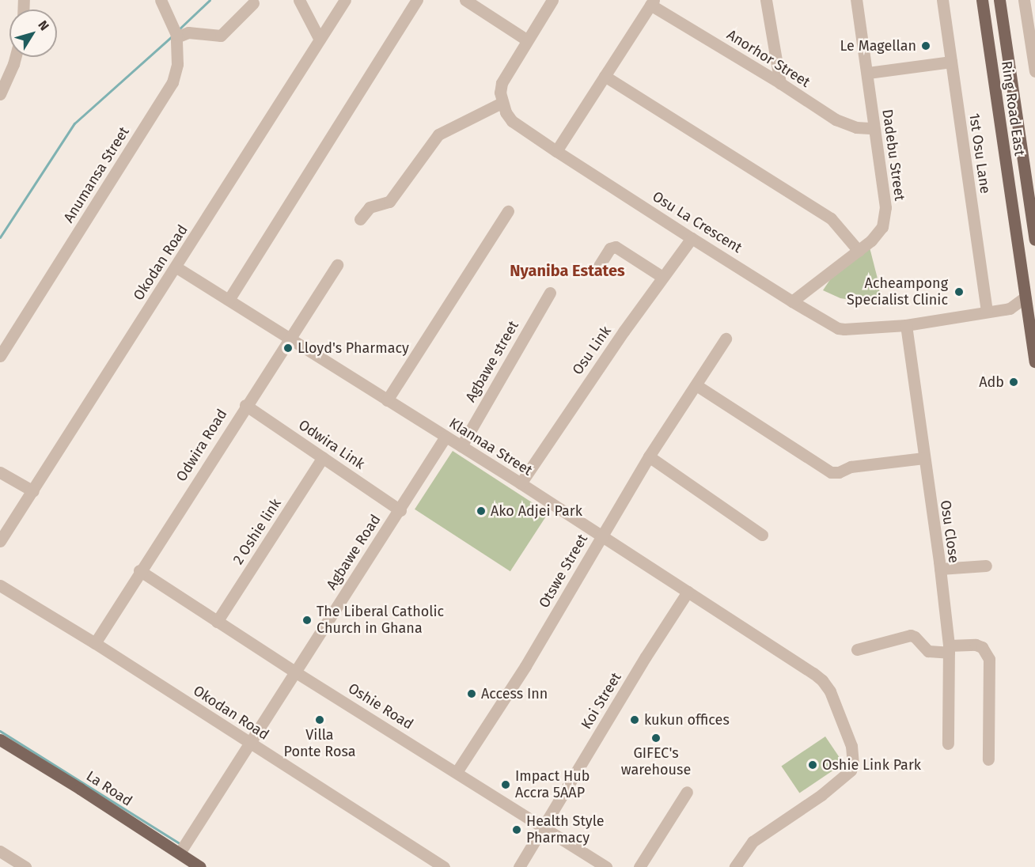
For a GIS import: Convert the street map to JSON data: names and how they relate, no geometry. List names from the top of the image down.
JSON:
{
  "streets": {
    "main road": ["Ring Road East", "La Road"],
    "street": [
      "Anorhor Street",
      "1st Osu Lane",
      "Dadebu Street",
      "Anumansa Street",
      "Osu La Crescent",
      "Okodan Road",
      "Osu Link",
      "Agbawe street",
      "Odwira Link",
      "Odwira Road",
      "Klannaa Street",
      "2 Oshie link",
      "Osu Close",
      "Agbawe Road",
      "Otswe Street",
      "Koi Street",
      "Oshie Road"
    ]
  },
  "crossings": [
    ["Anorhor Street", "Dadebu Street"],
    ["Ring Road East", "Osu La Crescent"],
    ["1st Osu Lane", "Osu La Crescent"],
    ["Dadebu Street", "Osu La Crescent"],
    ["Osu La Crescent", "Osu Link"],
    ["Osu La Crescent", "Osu Close"],
    ["Okodan Road", "Odwira Road"],
    ["Okodan Road", "Klannaa Street"],
    ["Okodan Road", "Agbawe Road"],
    ["Osu Link", "Klannaa Street"],
    ["Agbawe street", "Klannaa Street"],
    ["Odwira Link", "Odwira Road"],
    ["Odwira Link", "2 Oshie link"],
    ["Odwira Link", "Agbawe Road"],
    ["Odwira Road", "Klannaa Street"],
    ["Odwira Road", "Oshie Road"],
    ["Klannaa Street", "Agbawe Road"],
    ["Klannaa Street", "Otswe Street"],
    ["Klannaa Street", "Koi Street"],
    ["2 Oshie link", "Oshie Road"],
    ["Agbawe Road", "Oshie Road"],
    ["Agbawe Road", "La Road"],
    ["Otswe Street", "Oshie Road"],
    ["Koi Street", "Oshie Road"]
  ],
  "districts": ["Nyaniba Estates"],
  "places": [
    "Le Magellan",
    "Acheampong Specialist Clinic",
    "Lloyd's Pharmacy",
    "Adb",
    "Ako Adjei Park",
    "The Liberal Catholic Church in Ghana",
    "Access Inn",
    "Villa Ponte Rosa",
    "kukun offices",
    "GIFEC's warehouse",
    "Oshie Link Park",
    "Impact Hub Accra 5AAP",
    "Health Style Pharmacy"
  ],
  "north": "top right"
}
